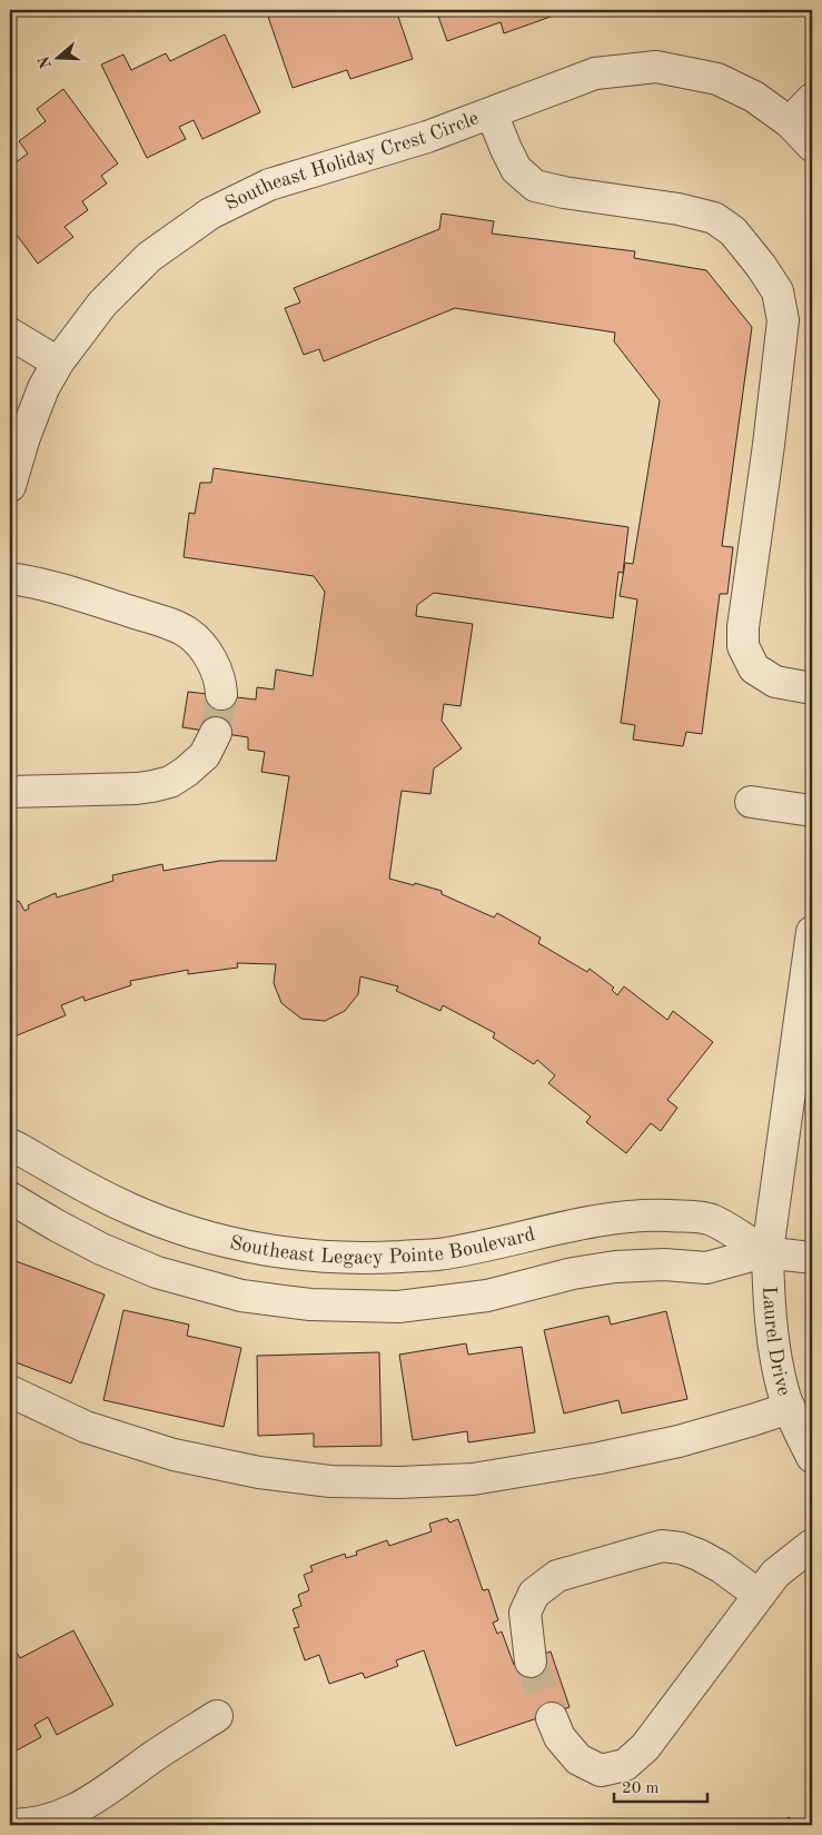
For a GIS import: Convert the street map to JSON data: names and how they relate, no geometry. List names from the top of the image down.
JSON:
{
  "streets": {
    "street": ["Southeast Holiday Crest Circle", "Southeast Legacy Pointe Boulevard", "Laurel Drive"]
  },
  "crossings": [
    ["Southeast Legacy Pointe Boulevard", "Laurel Drive"]
  ],
  "scale_bar": "20 m",
  "north": "left"
}
